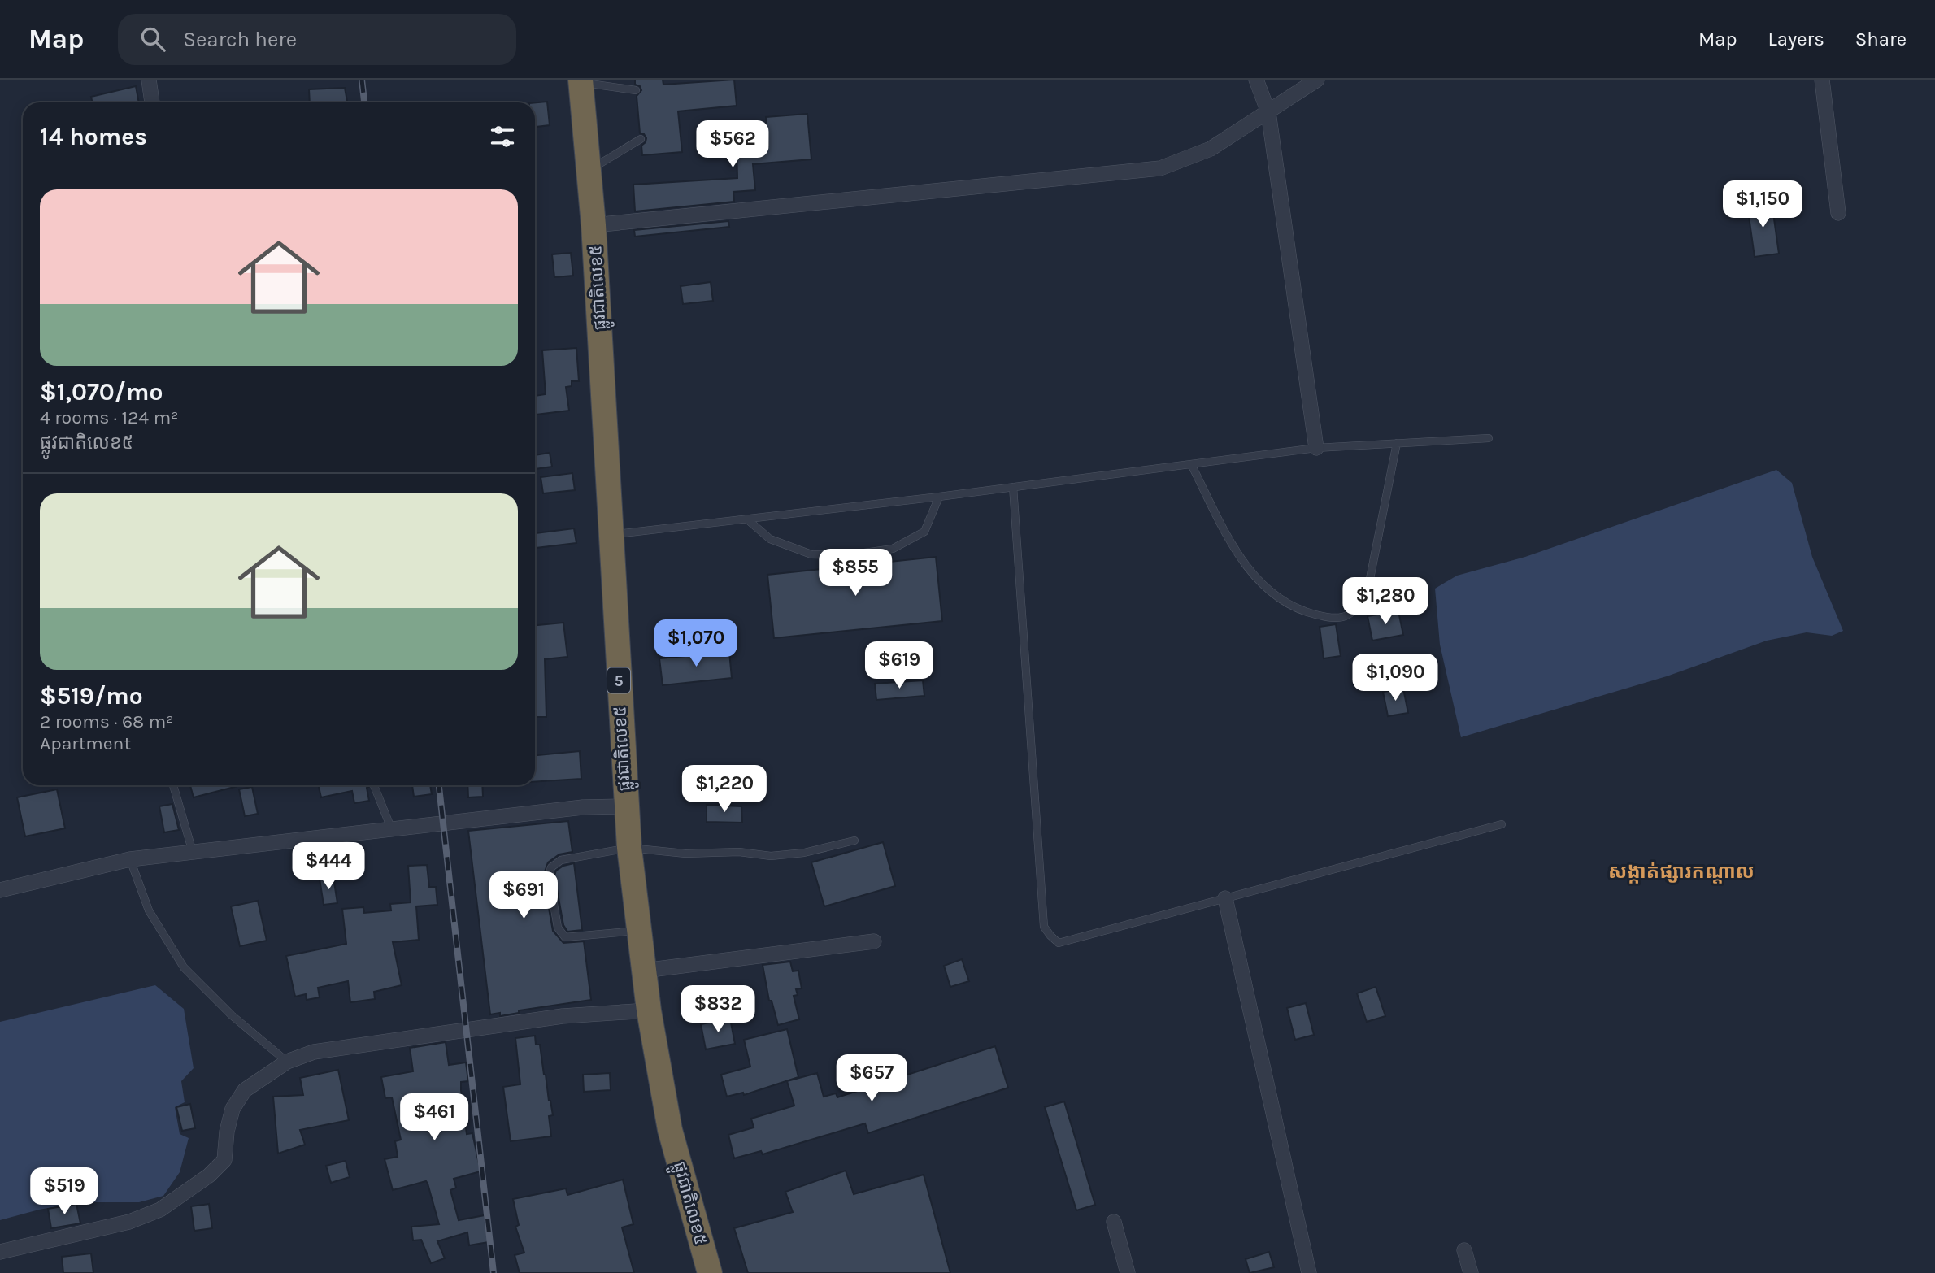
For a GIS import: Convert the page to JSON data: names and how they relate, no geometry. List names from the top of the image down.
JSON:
{
  "streets": {
    "highway": ["ផ្លូវជាតិលេខ៥", "5"]
  },
  "districts": ["សង្កាត់ផ្សារកណ្ដាល"],
  "page": {
    "header": "Map",
    "search": "Search here",
    "nav": ["Map", "Layers", "Share"],
    "heading": "14 homes",
    "price": [
      "$562",
      "$1,150",
      "$855",
      "$1,280",
      "$1,070",
      "$619",
      "$1,090",
      "$1,220",
      "$444",
      "$691",
      "$832",
      "$657",
      "$461",
      "$519"
    ],
    "list": [
      {
        "name": "$1,070/mo",
        "note": "4 rooms · 124 m² · ផ្លូវជាតិលេខ៥"
      },
      {
        "name": "$519/mo",
        "note": "2 rooms · 68 m² · Apartment"
      }
    ]
  }
}
